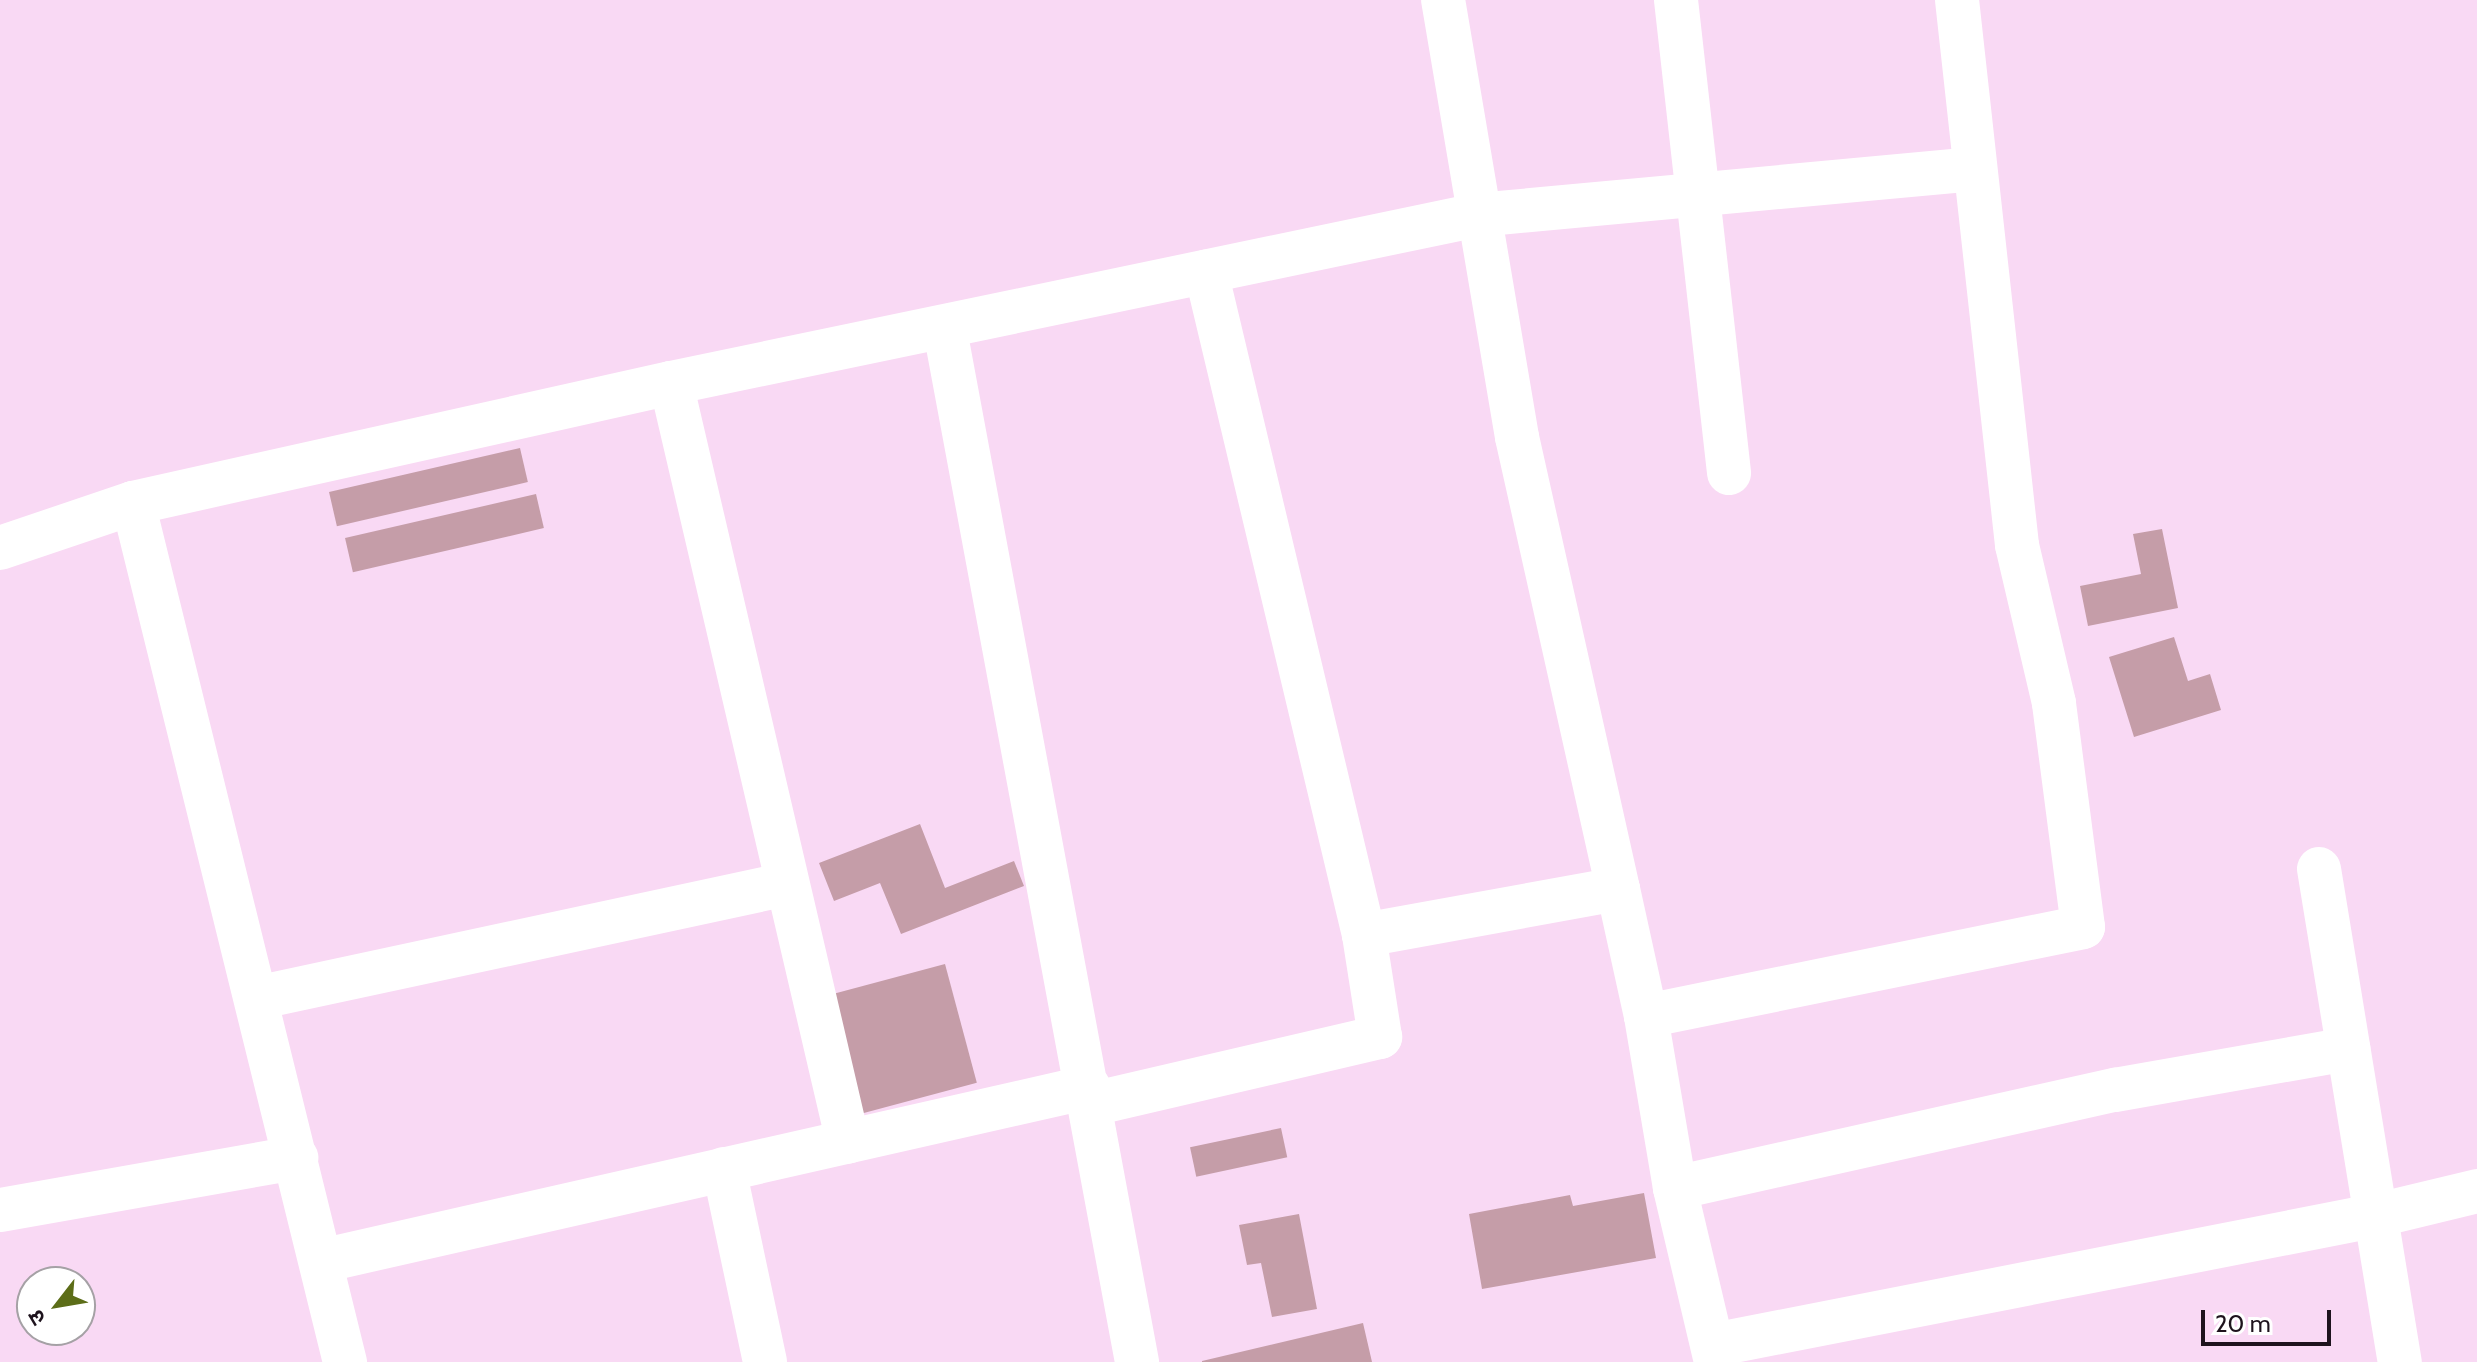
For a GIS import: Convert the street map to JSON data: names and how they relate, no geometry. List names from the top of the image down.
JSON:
{
  "scale_bar": "20 m",
  "north": "bottom left"
}
